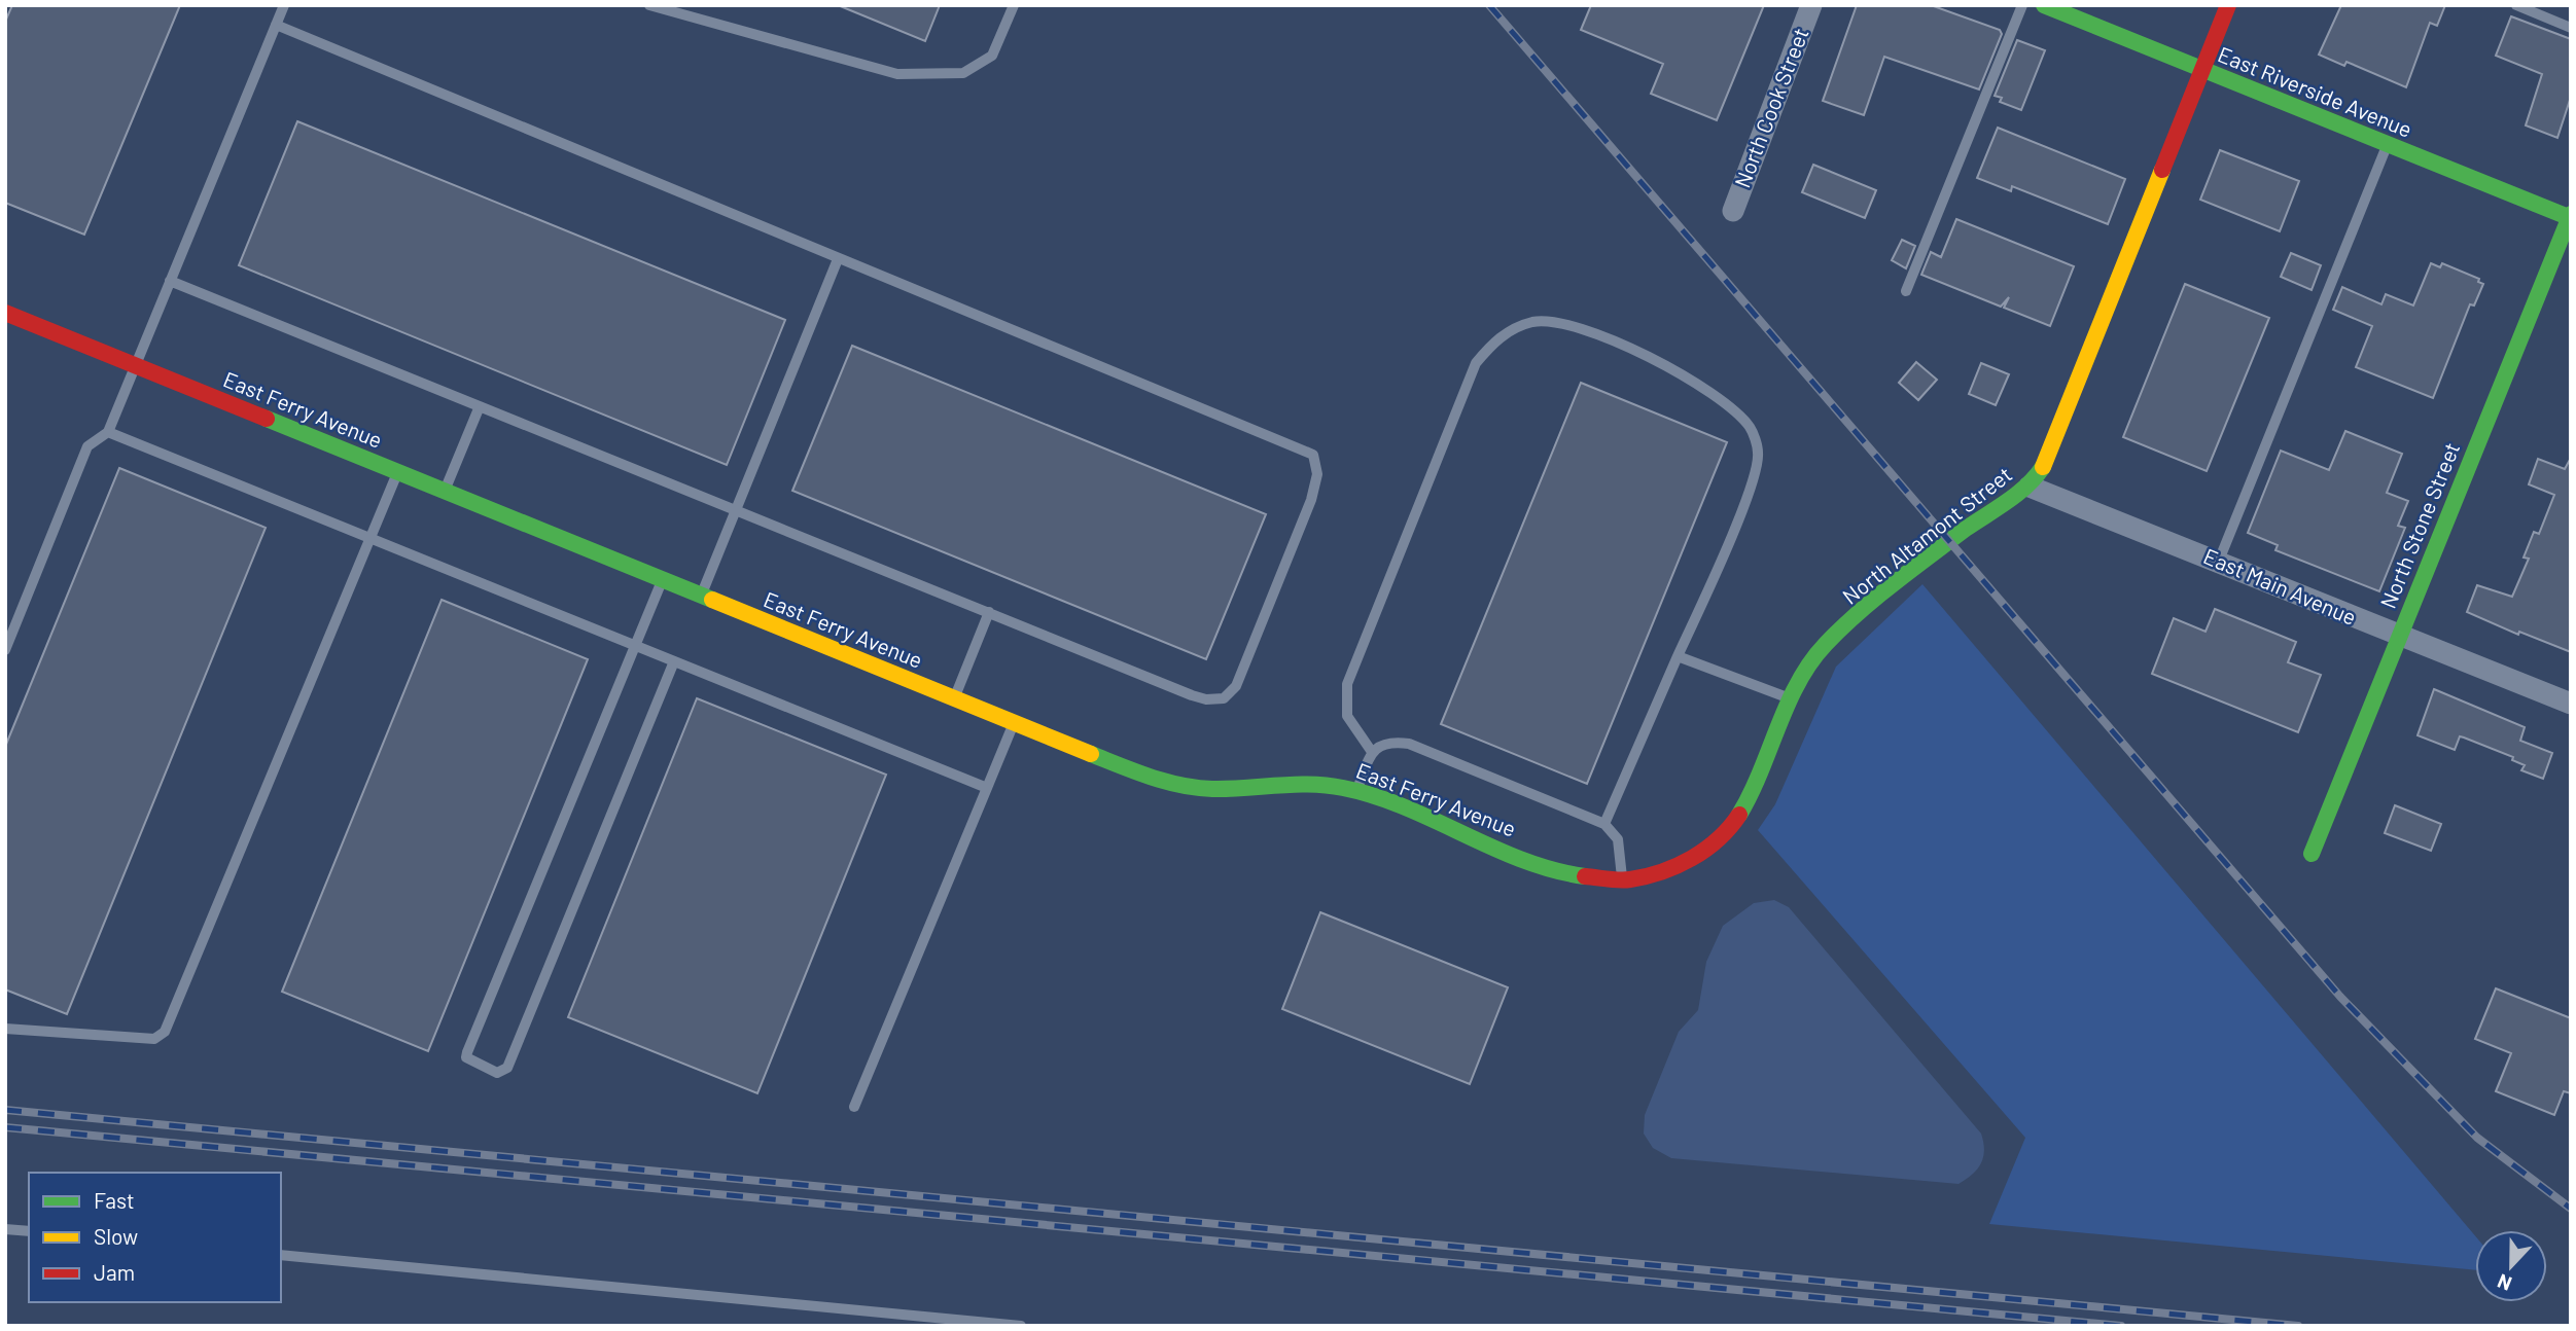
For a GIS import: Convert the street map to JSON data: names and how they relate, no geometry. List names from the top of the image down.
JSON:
{
  "streets": {
    "street": [
      "East Riverside Avenue",
      "North Cook Street",
      "East Ferry Avenue",
      "North Stone Street",
      "North Altamont Street",
      "East Main Avenue"
    ]
  },
  "crossings": [
    ["East Riverside Avenue", "North Stone Street"],
    ["East Riverside Avenue", "North Altamont Street"],
    ["East Ferry Avenue", "North Altamont Street"],
    ["North Stone Street", "East Main Avenue"],
    ["North Altamont Street", "East Main Avenue"]
  ],
  "legend": ["Fast", "Slow", "Jam"],
  "north": "bottom"
}
